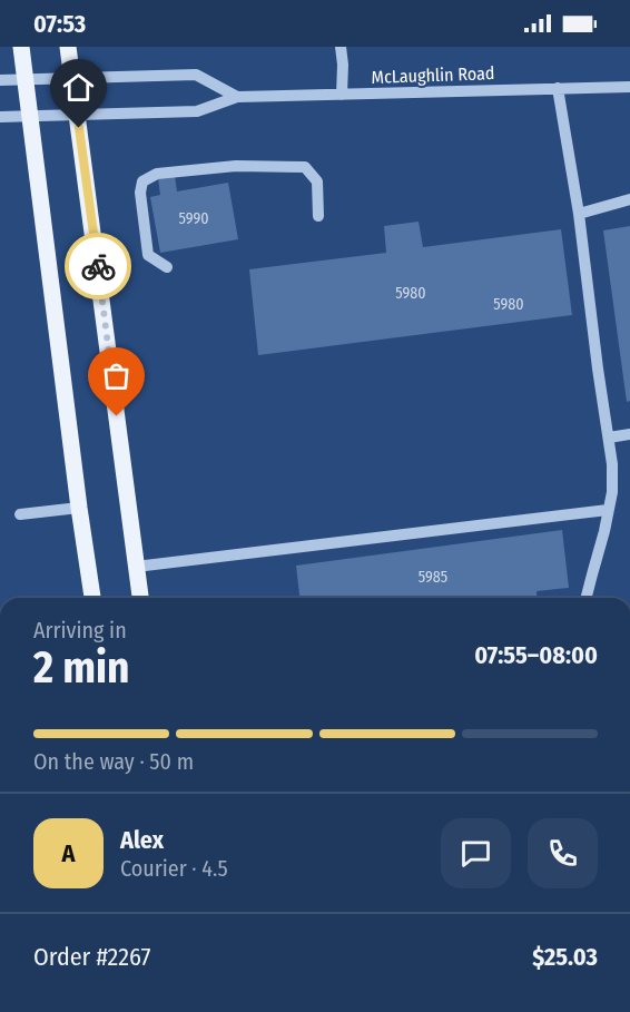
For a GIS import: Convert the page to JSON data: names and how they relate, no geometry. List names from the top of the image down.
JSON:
{
  "streets": {
    "street": ["McLaughlin Road"]
  },
  "house_numbers": [
    "5990",
    "5980",
    "5980",
    "5985"
  ],
  "page": {
    "status": "07:53",
    "heading": ["2 min", "Arriving in", "07:55–08:00"],
    "panel": [
      "Alex",
      "Courier · 4.5",
      "Order #2267",
      "$25.03"
    ],
    "bar": "On the way · 50 m",
    "round": "A"
  }
}
